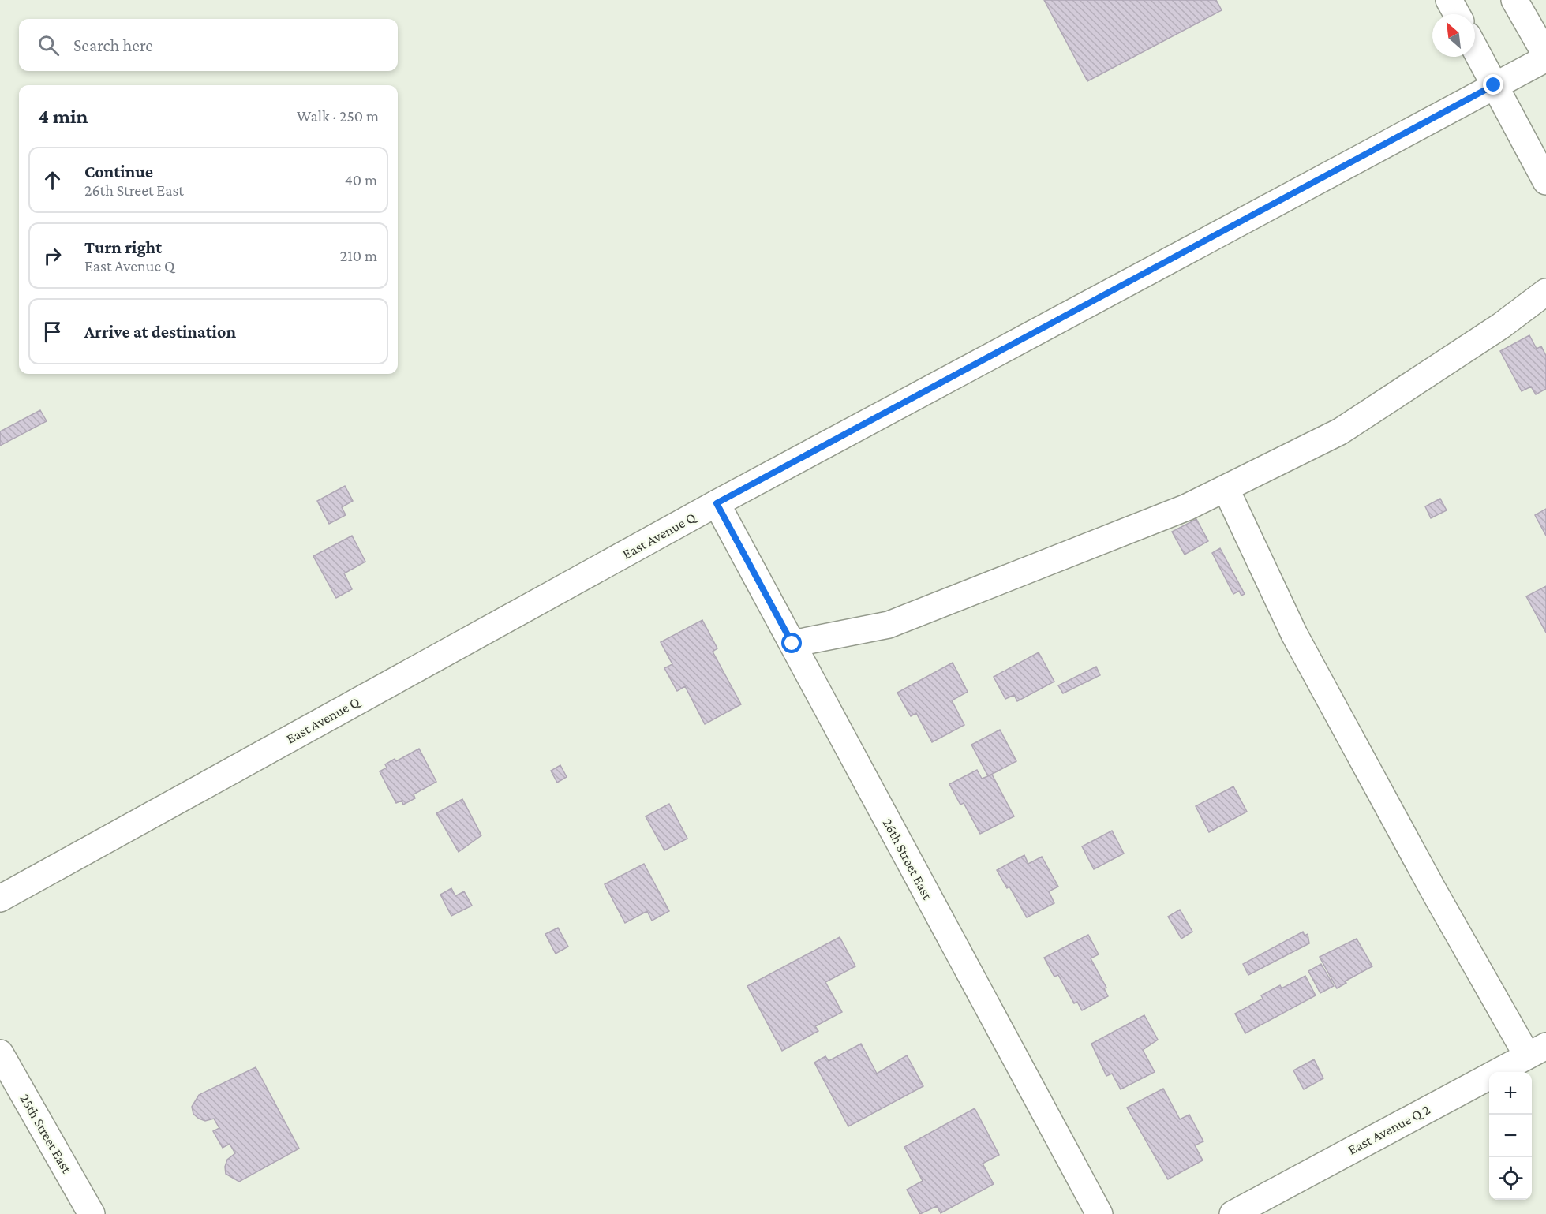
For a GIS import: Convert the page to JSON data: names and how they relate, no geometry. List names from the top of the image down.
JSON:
{
  "streets": {
    "main road": [
      "East Avenue Q",
      "26th Street East",
      "East Avenue Q 2",
      "25th Street East"
    ]
  },
  "crossings": [
    ["East Avenue Q", "26th Street East"]
  ],
  "north": "top left",
  "page": {
    "search": "Search here",
    "heading": ["4 min", "Walk · 250 m"],
    "list": [
      ["Continue", "26th Street East", "40 m"],
      ["Turn right", "East Avenue Q", "210 m"],
      "Arrive at destination"
    ],
    "map_buttons": ["+", "−"]
  }
}
